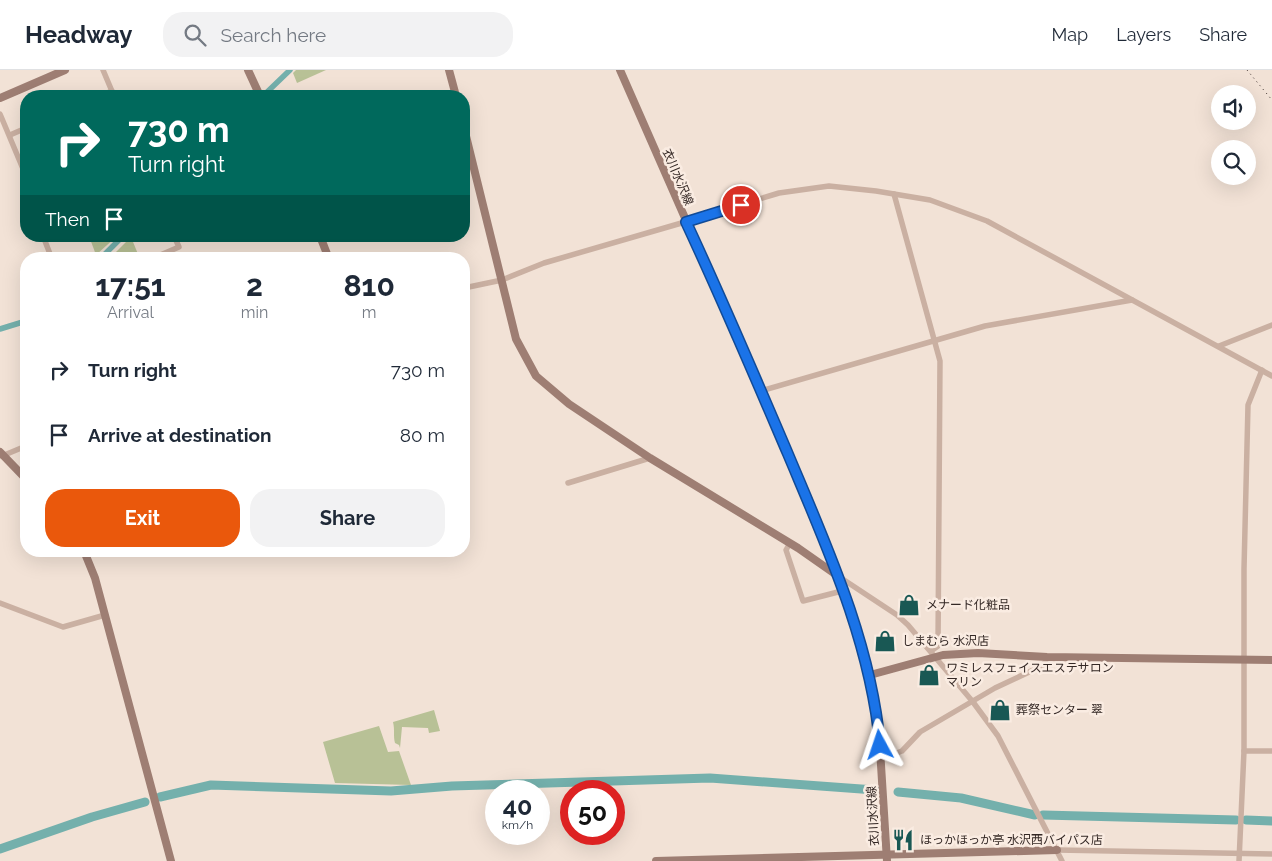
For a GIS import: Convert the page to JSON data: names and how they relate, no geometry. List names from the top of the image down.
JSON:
{
  "streets": {
    "street": ["衣川水沢線"]
  },
  "places": {
    "shop": [
      "メナード化粧品",
      "しまむら 水沢店",
      "ワミレスフェイスエステサロン マリン",
      "葬祭センター 翠"
    ],
    "restaurant": ["ほっかほっか亭 水沢西バイパス店"]
  },
  "page": {
    "header": "Headway",
    "search": "Search here",
    "nav": ["Map", "Layers", "Share"],
    "turn": ["730 m", "Turn right"],
    "then": "Then",
    "eta": [
      "17:51",
      "Arrival",
      "2",
      "min",
      "810",
      "m"
    ],
    "list": [
      {
        "name": "Turn right",
        "value": "730 m"
      },
      {
        "name": "Arrive at destination",
        "value": "80 m"
      }
    ],
    "buttons": ["Exit", "Share"],
    "speed": "40 km/h",
    "limit": "50"
  }
}
